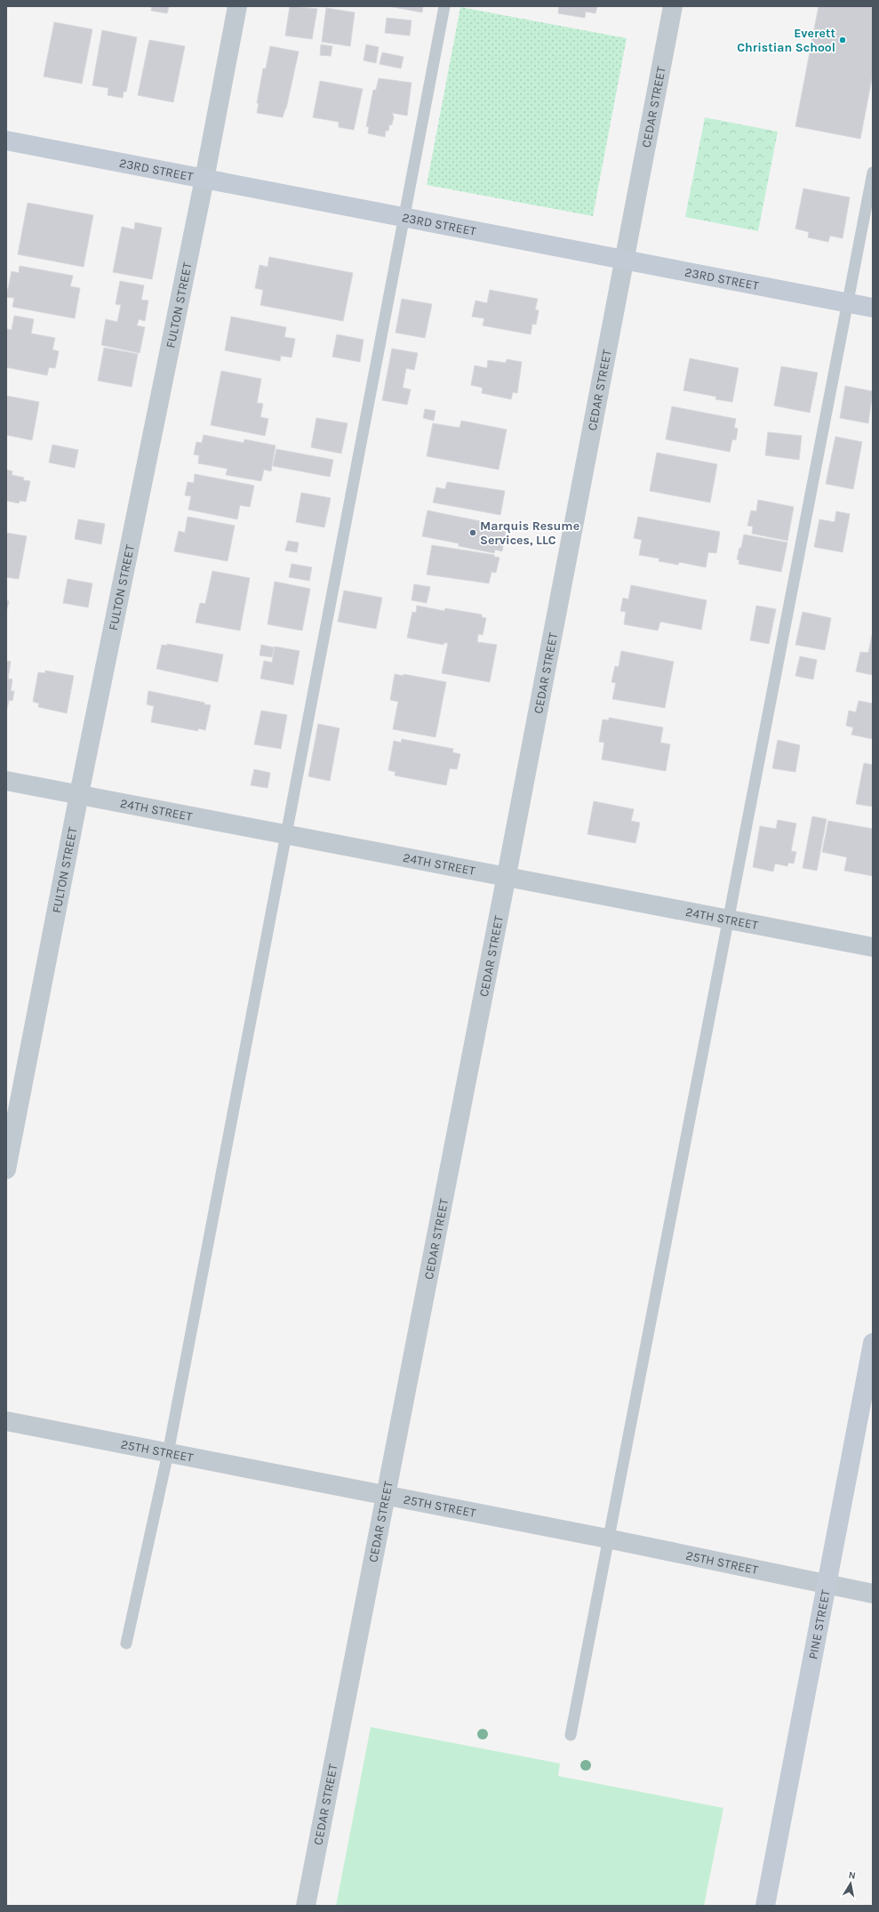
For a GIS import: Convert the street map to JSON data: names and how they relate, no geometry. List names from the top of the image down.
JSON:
{
  "streets": {
    "street": [
      "CEDAR STREET",
      "23RD STREET",
      "FULTON STREET",
      "24TH STREET",
      "25TH STREET",
      "PINE STREET"
    ]
  },
  "crossings": [
    ["CEDAR STREET", "23RD STREET"],
    ["CEDAR STREET", "24TH STREET"],
    ["CEDAR STREET", "25TH STREET"],
    ["23RD STREET", "FULTON STREET"],
    ["FULTON STREET", "24TH STREET"],
    ["25TH STREET", "PINE STREET"]
  ],
  "places": ["Everett Christian School", "Marquis Resume Services, LLC"],
  "north": "top"
}
